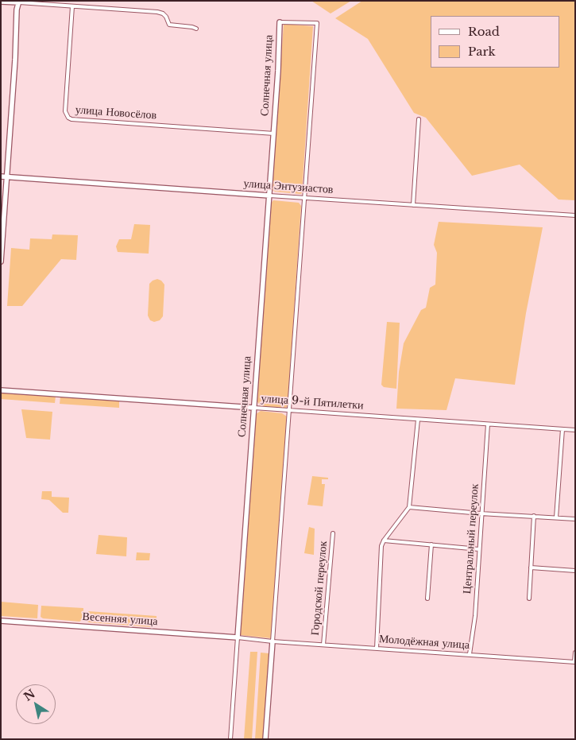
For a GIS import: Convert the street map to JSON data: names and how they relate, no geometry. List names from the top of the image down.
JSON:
{
  "streets": {
    "street": [
      "Солнечная улица",
      "улица Новосёлов",
      "улица Энтузиастов",
      "улица 9-й Пятилетки",
      "Центральный переулок",
      "Городской переулок",
      "Весенняя улица",
      "Молодёжная улица"
    ]
  },
  "crossings": [
    ["Солнечная улица", "улица Новосёлов"],
    ["Солнечная улица", "улица Энтузиастов"],
    ["Солнечная улица", "улица 9-й Пятилетки"],
    ["Солнечная улица", "Весенняя улица"],
    ["Солнечная улица", "Молодёжная улица"],
    ["улица 9-й Пятилетки", "Центральный переулок"],
    ["Центральный переулок", "Молодёжная улица"],
    ["Городской переулок", "Молодёжная улица"],
    ["Весенняя улица", "Молодёжная улица"]
  ],
  "legend": ["Road", "Park"],
  "north": "top left"
}
